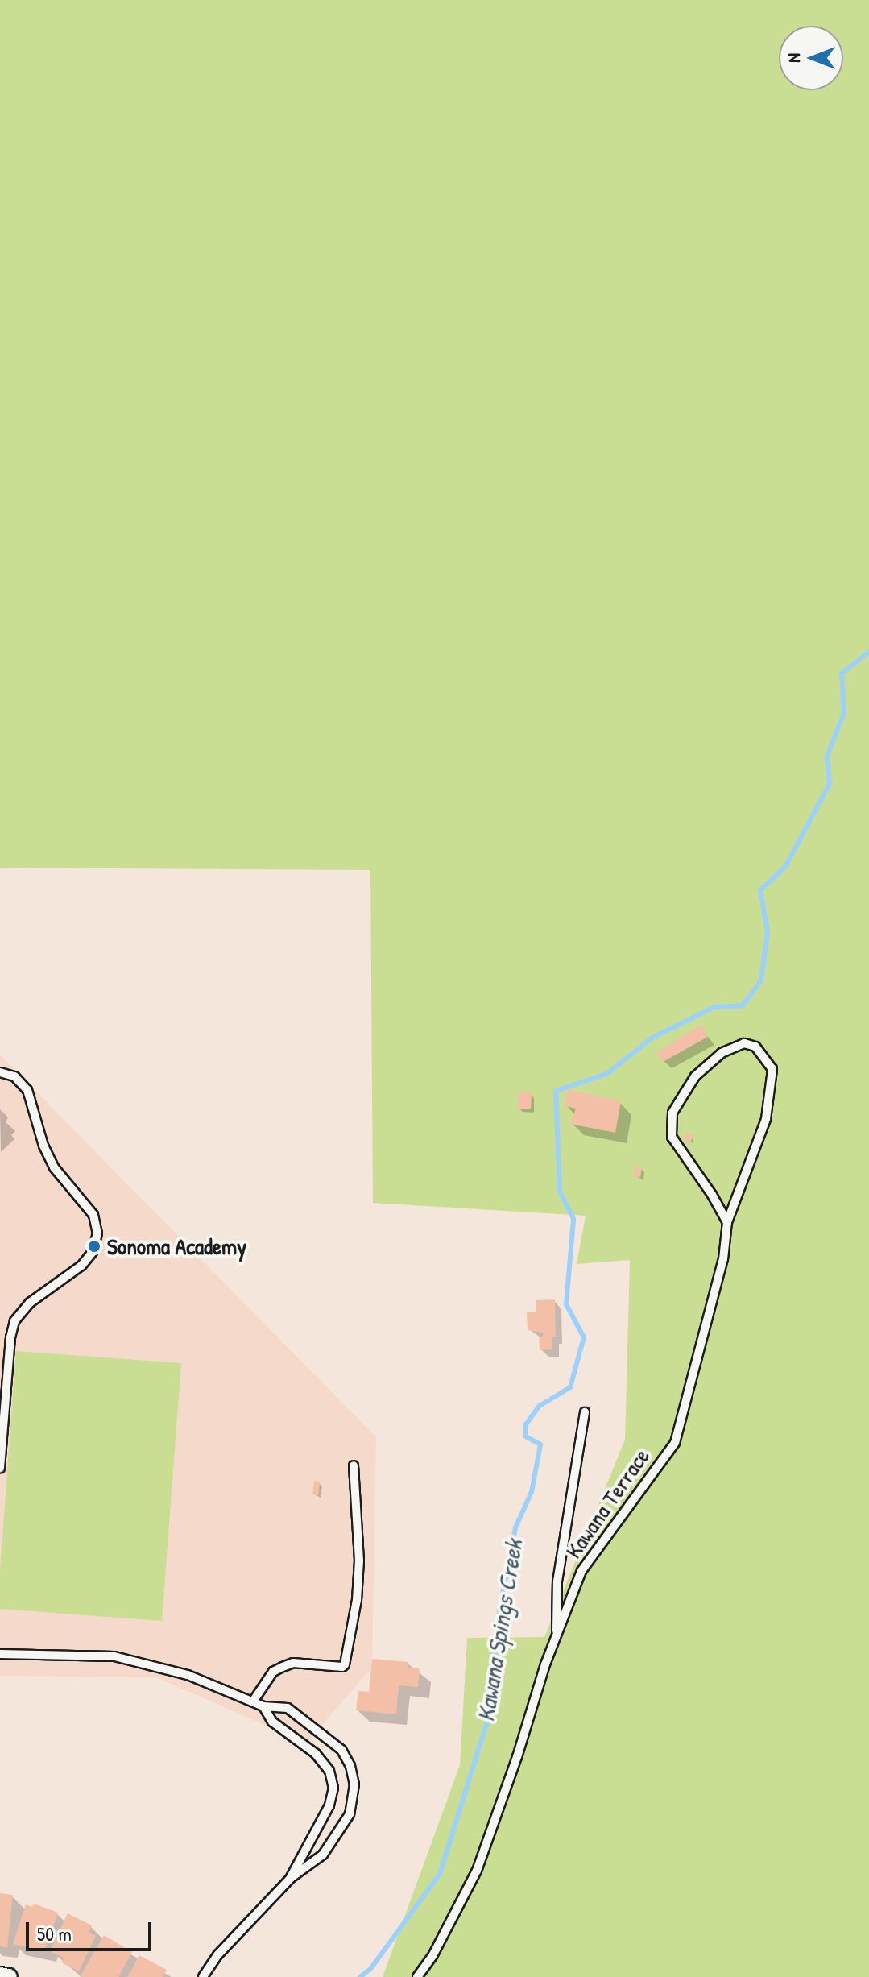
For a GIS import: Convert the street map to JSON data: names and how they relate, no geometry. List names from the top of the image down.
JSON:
{
  "streets": {
    "lane": ["Kawana Terrace"]
  },
  "water": ["Kawana Spings Creek"],
  "places": ["Sonoma Academy"],
  "scale_bar": "50 m",
  "north": "left"
}
